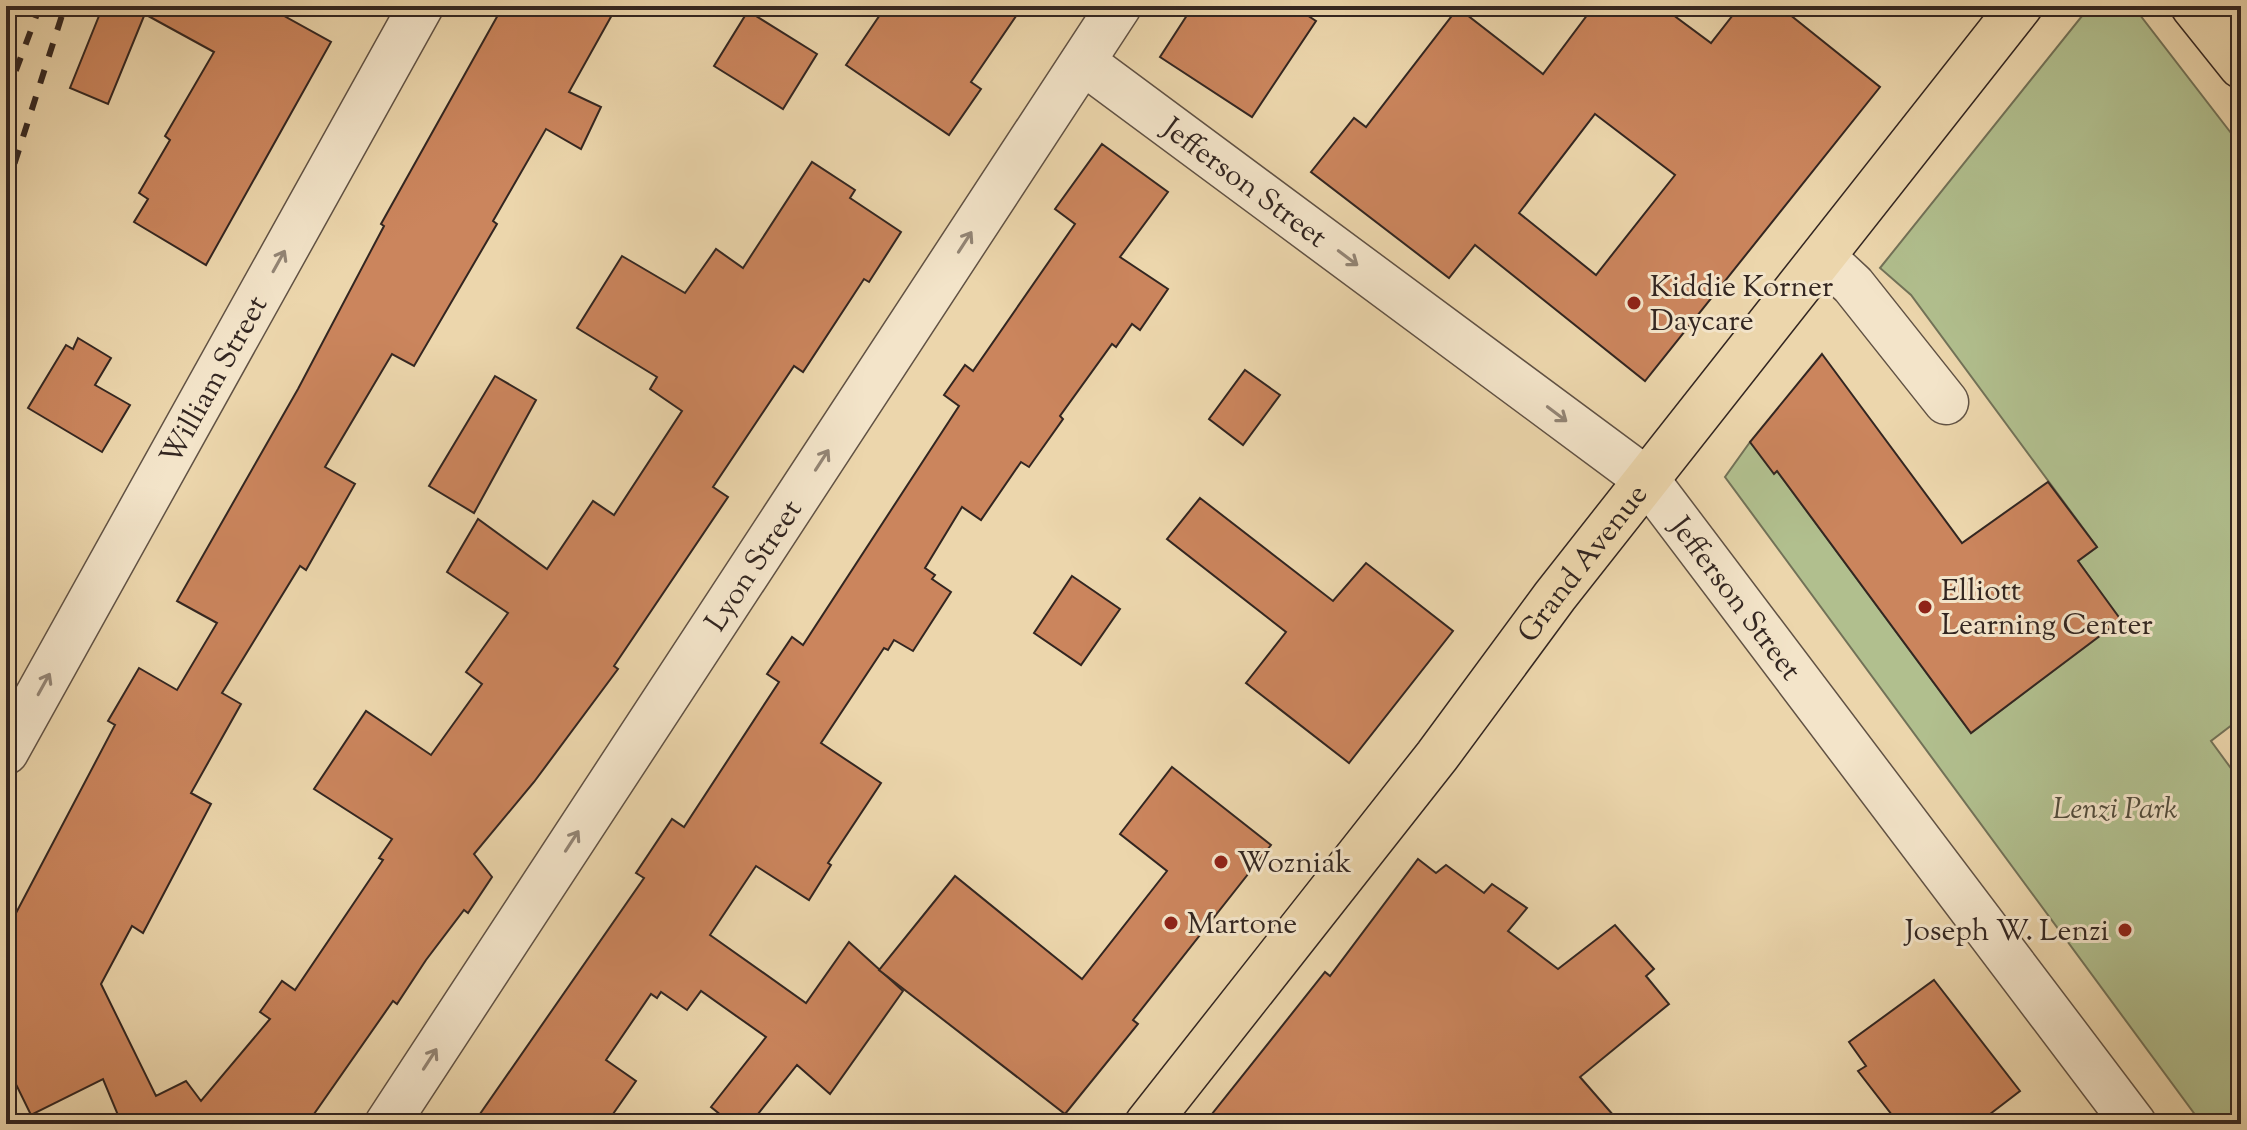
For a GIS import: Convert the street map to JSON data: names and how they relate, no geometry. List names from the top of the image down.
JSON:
{
  "streets": {
    "main road": ["Grand Avenue"],
    "street": ["Jefferson Street", "William Street", "Lyon Street"]
  },
  "crossings": [
    ["Jefferson Street", "Grand Avenue"],
    ["Jefferson Street", "Lyon Street"]
  ],
  "one_way": ["Jefferson Street", "William Street", "Lyon Street"],
  "parks": ["Lenzi Park"],
  "places": [
    "Kiddie Korner Daycare",
    "Elliott Learning Center",
    "Wozniak",
    "Martone",
    "Joseph W. Lenzi"
  ]
}
